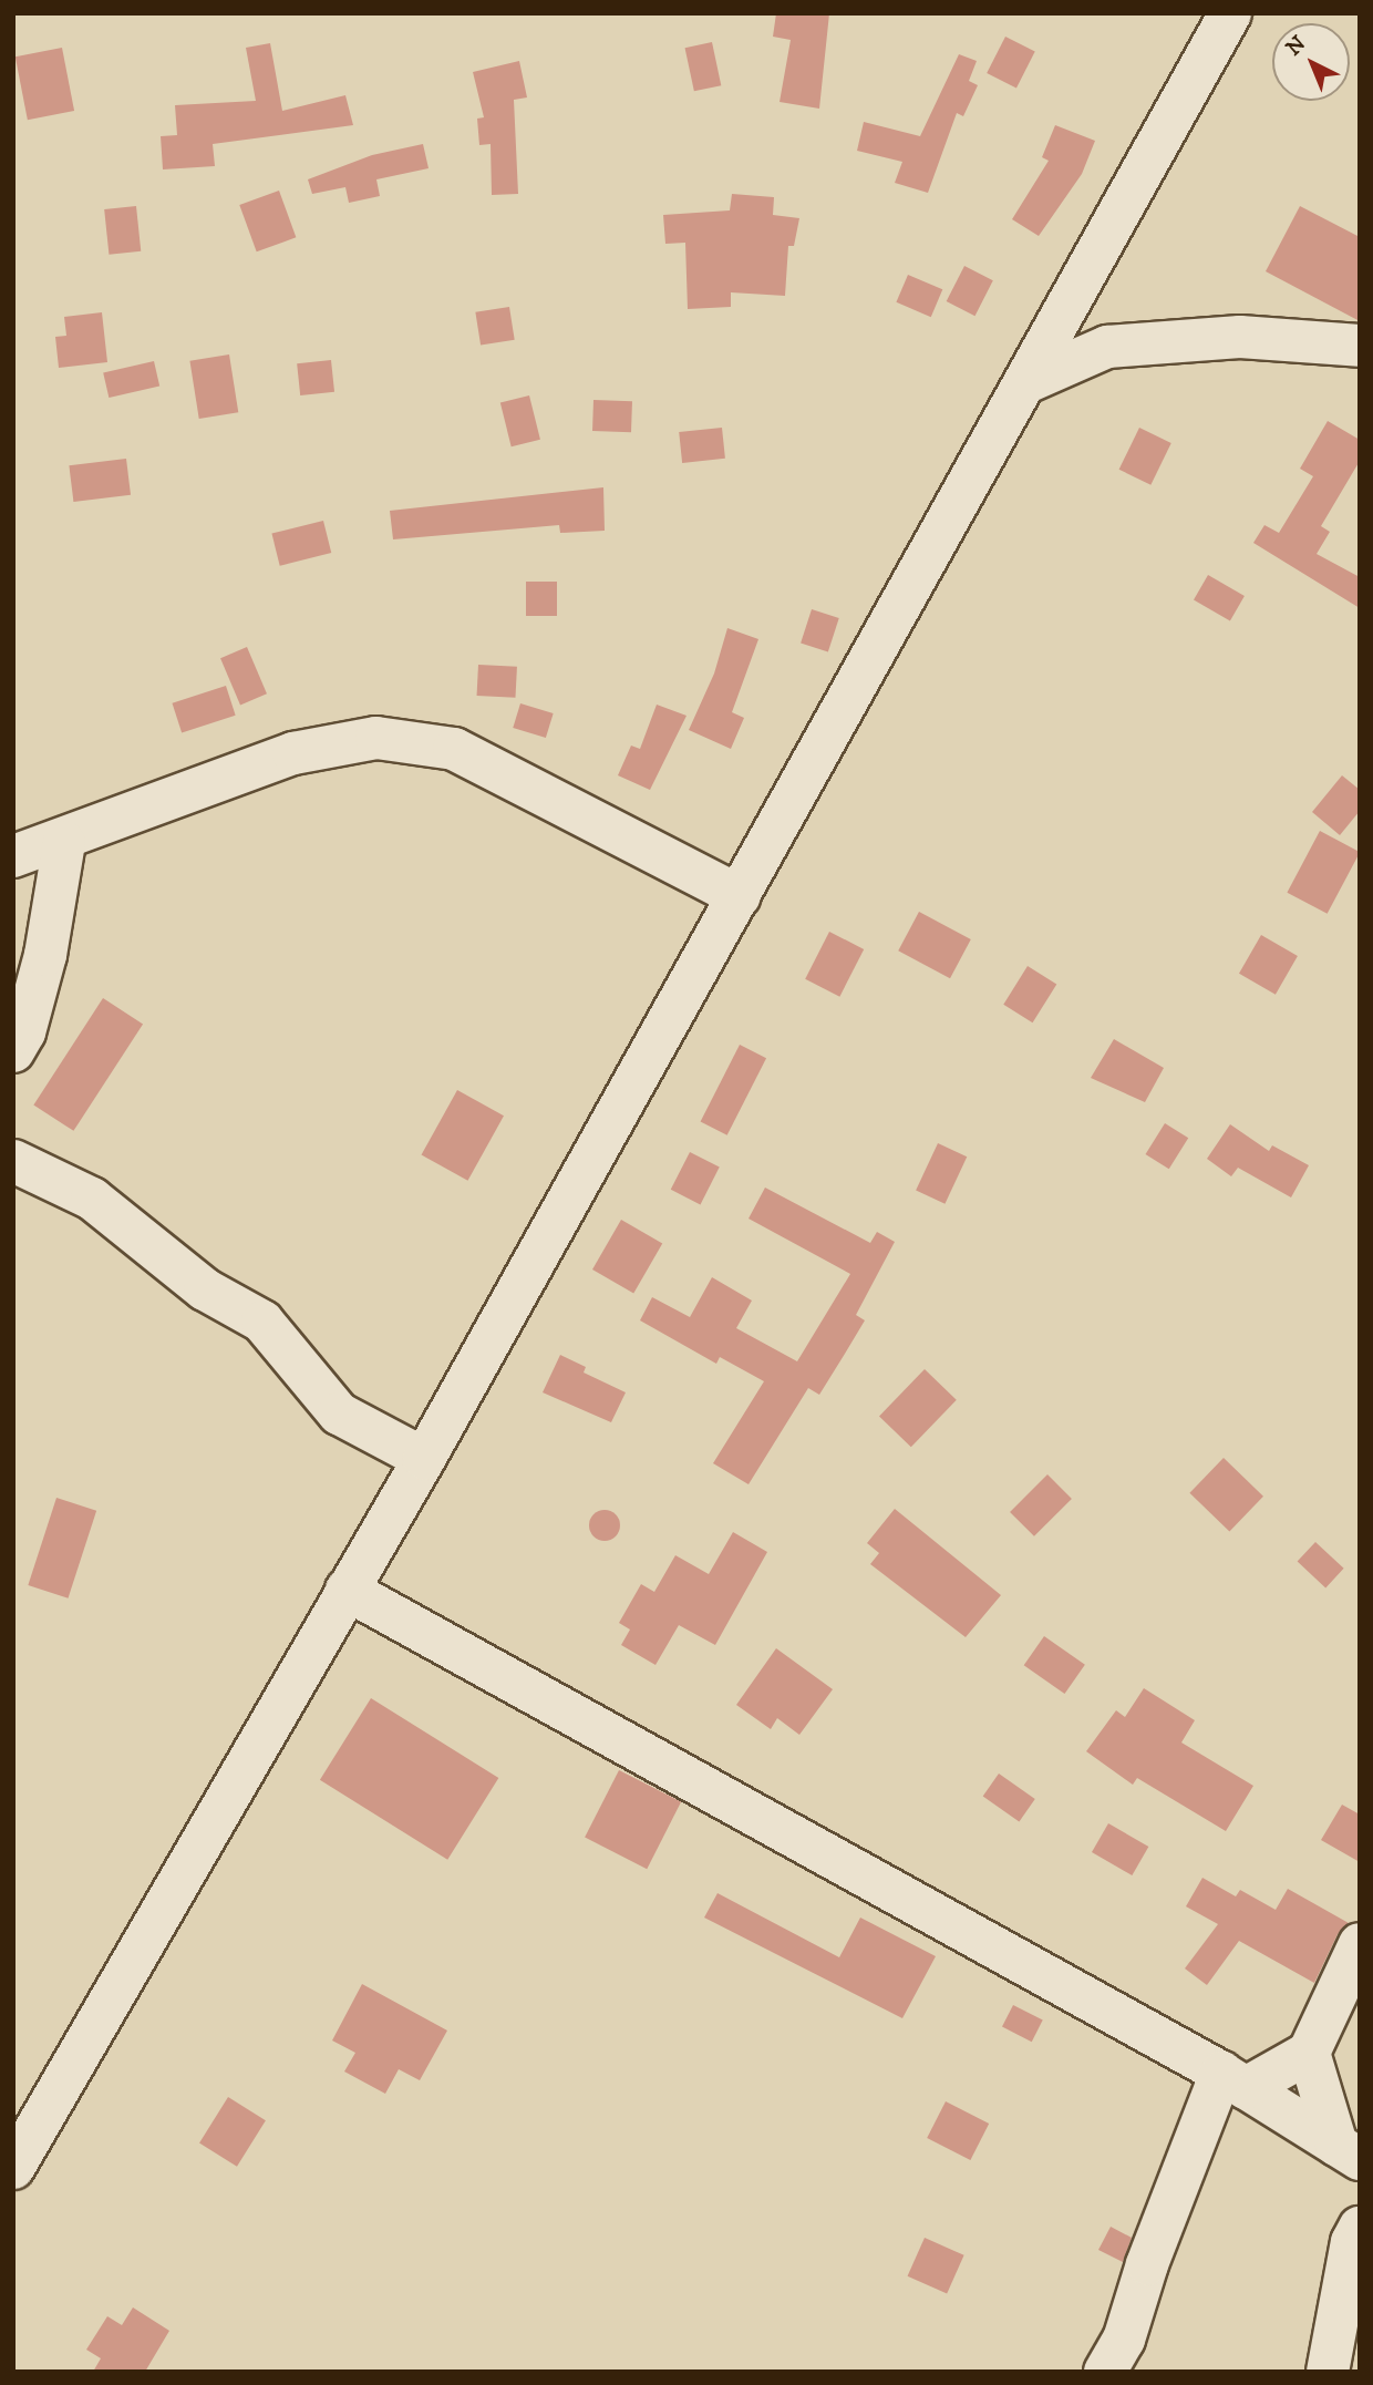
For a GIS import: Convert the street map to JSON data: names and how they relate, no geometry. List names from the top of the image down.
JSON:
{
  "north": "top left"
}
